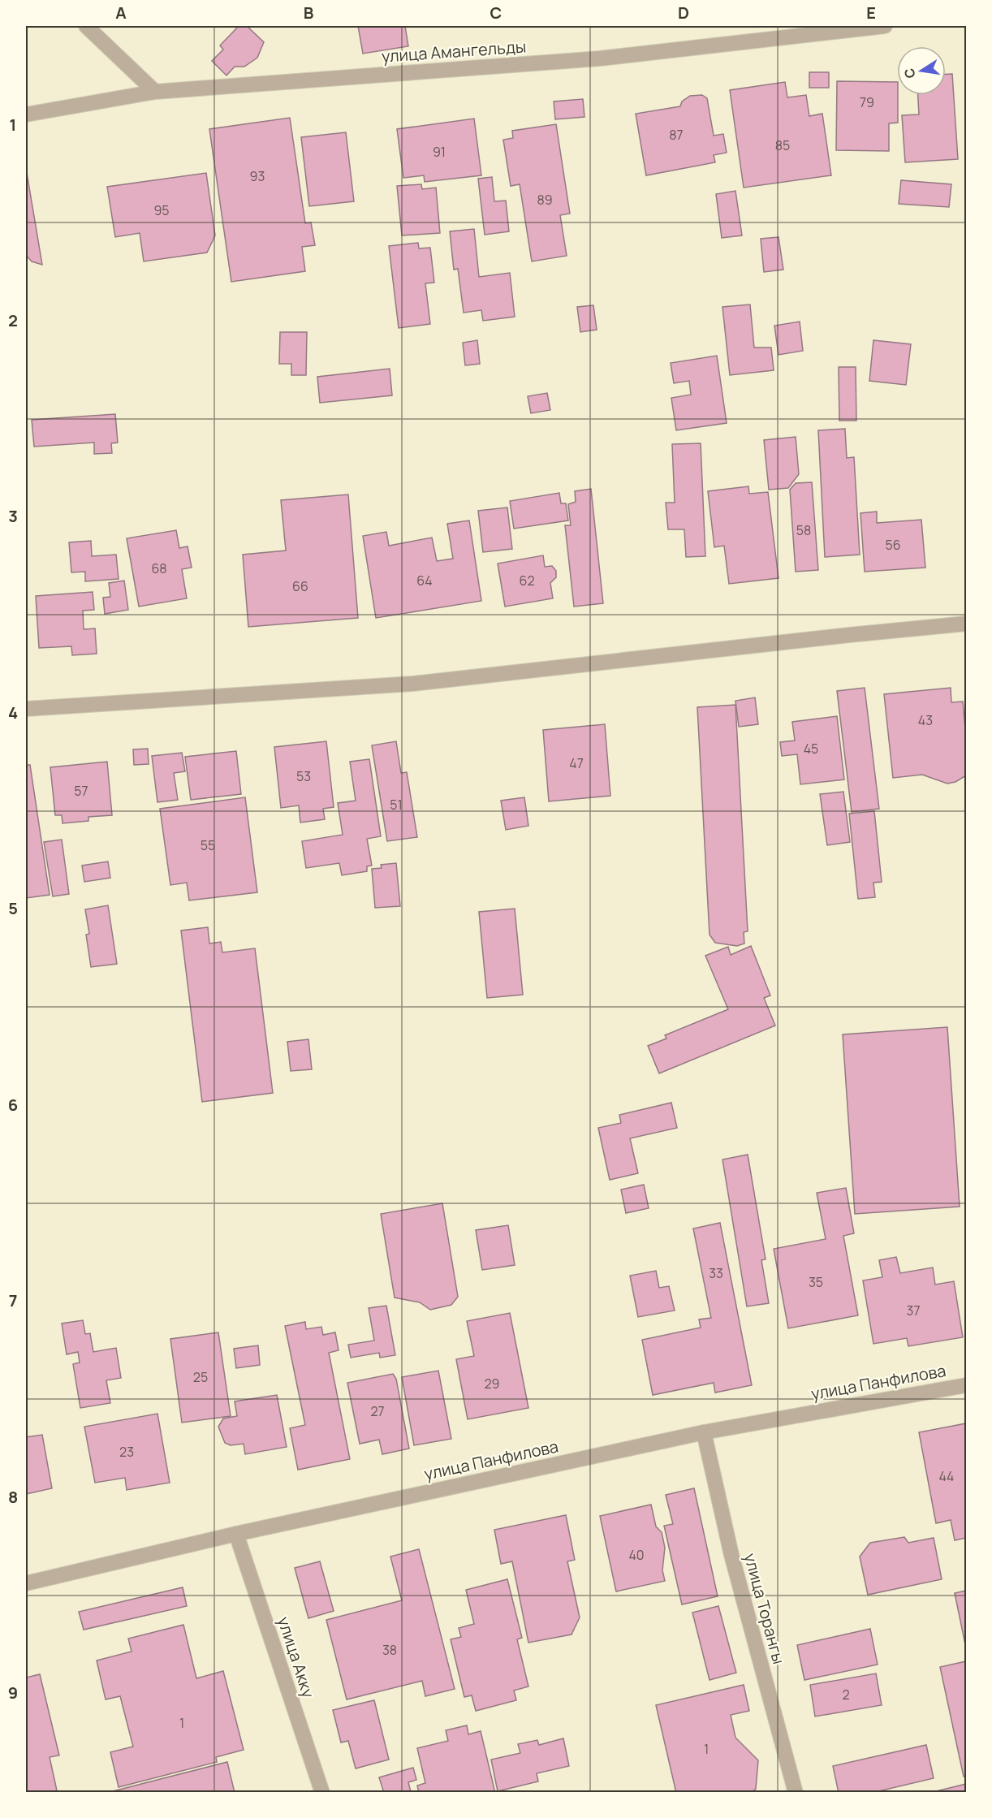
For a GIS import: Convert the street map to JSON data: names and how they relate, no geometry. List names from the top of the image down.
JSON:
{
  "streets": {
    "street": [
      "улица Амангельды",
      "улица Панфилова",
      "улица Торангы",
      "улица Акку"
    ]
  },
  "crossings": [
    ["улица Панфилова", "улица Торангы"],
    ["улица Панфилова", "улица Акку"]
  ],
  "house_numbers": [
    "79",
    "87",
    "85",
    "91",
    "93",
    "89",
    "95",
    "58",
    "56",
    "68",
    "64",
    "62",
    "66",
    "43",
    "45",
    "47",
    "53",
    "57",
    "51",
    "55",
    "33",
    "35",
    "37",
    "25",
    "29",
    "27",
    "23",
    "44",
    "40",
    "38",
    "2",
    "1",
    "1"
  ],
  "north": "left",
  "grid": {
    "columns": [
      "A",
      "B",
      "C",
      "D",
      "E"
    ],
    "rows": [
      "1",
      "2",
      "3",
      "4",
      "5",
      "6",
      "7",
      "8",
      "9"
    ]
  }
}
